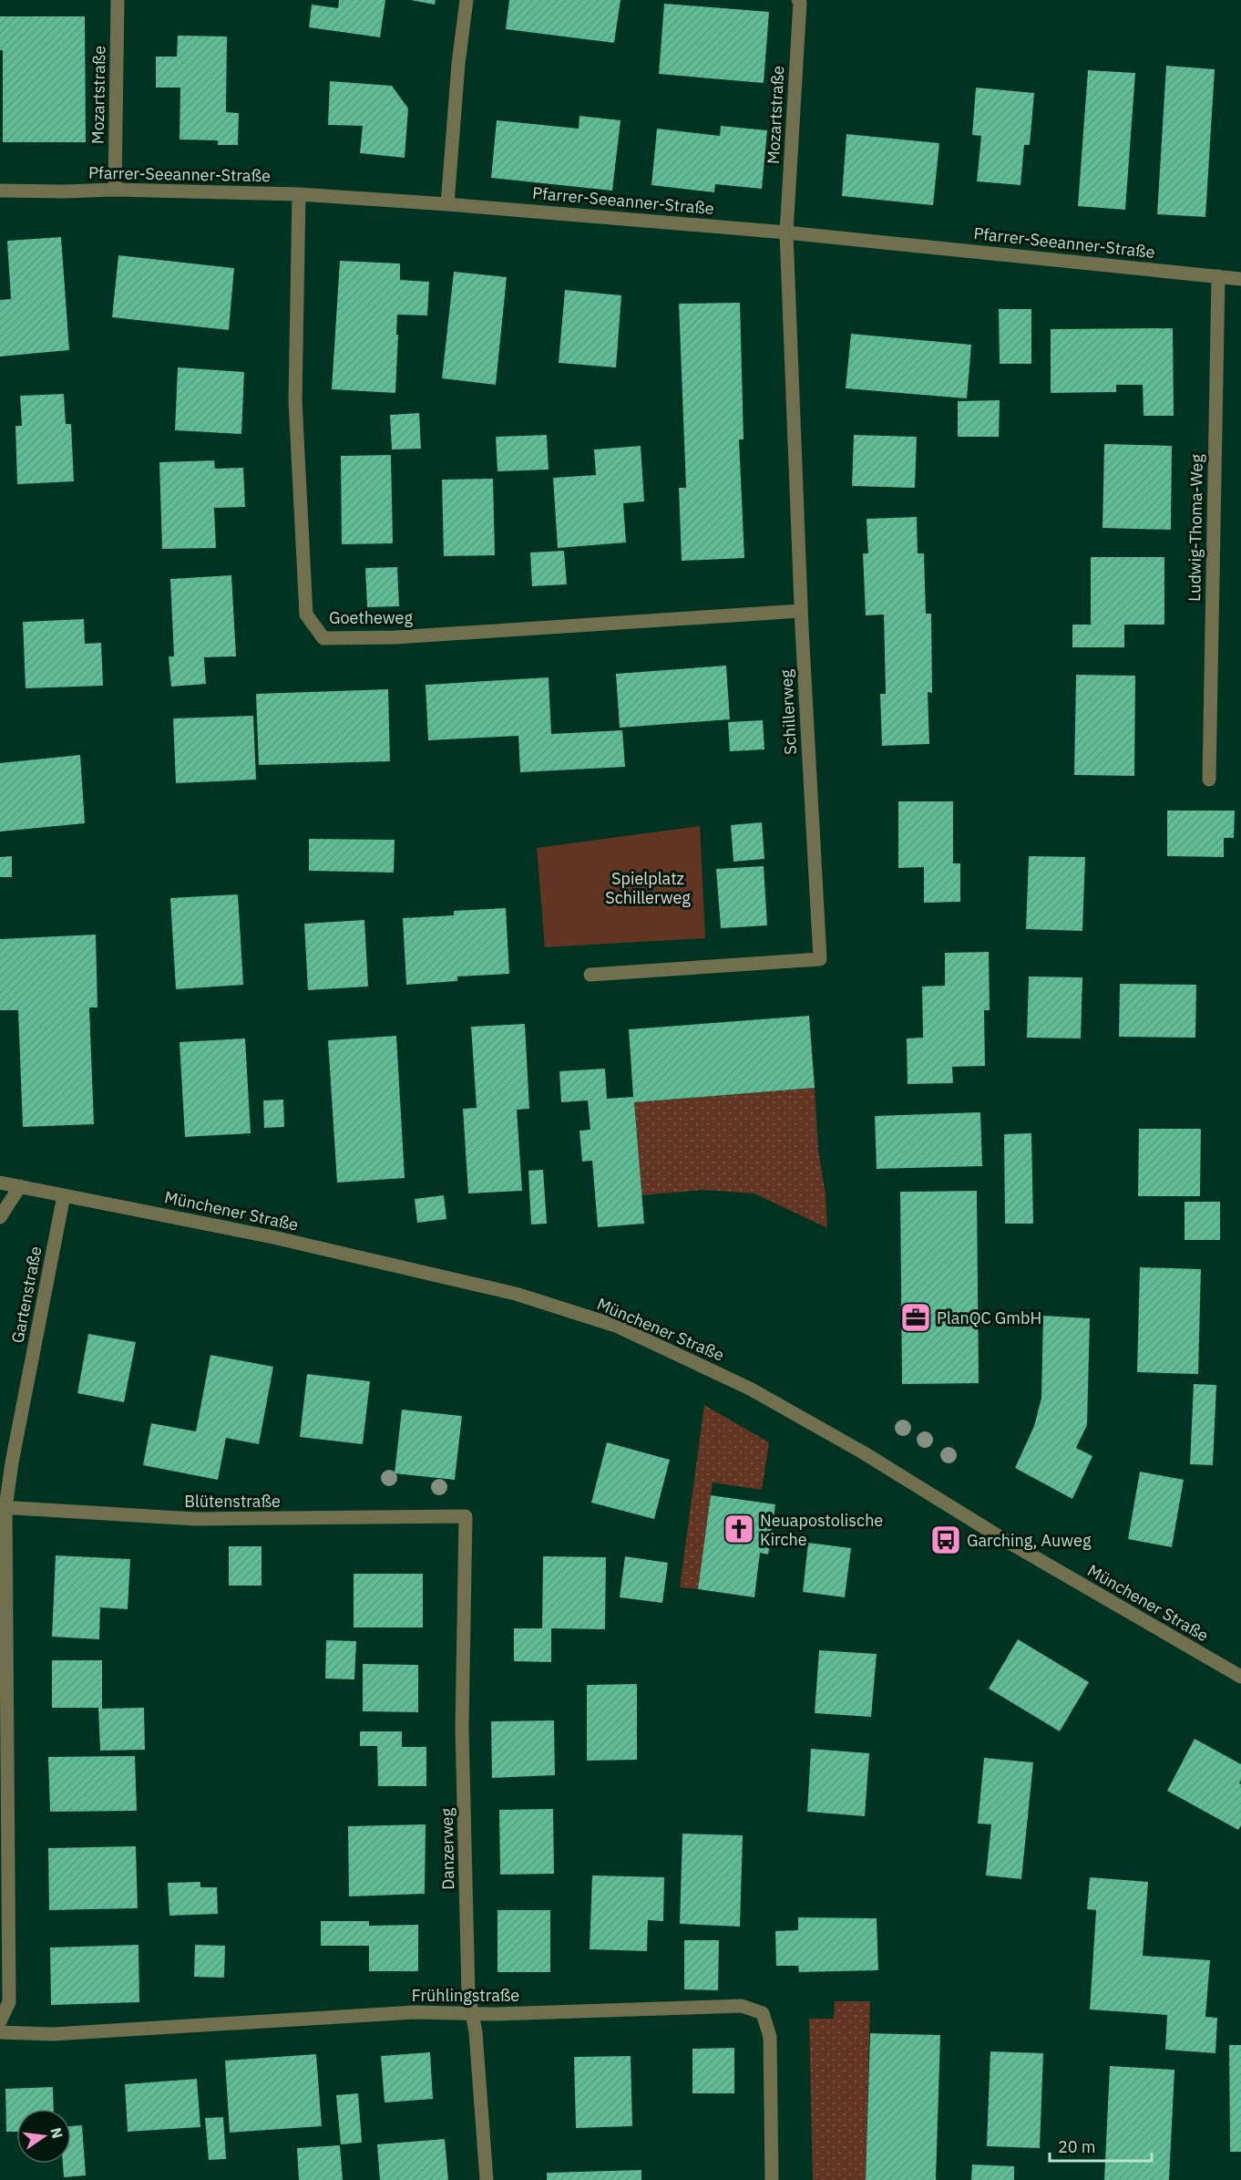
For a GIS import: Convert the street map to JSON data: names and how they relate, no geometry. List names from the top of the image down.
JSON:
{
  "streets": {
    "street": [
      "Mozartstraße",
      "Pfarrer-Seeanner-Straße",
      "Ludwig-Thoma-Weg",
      "Goetheweg",
      "Schillerweg",
      "Münchener Straße",
      "Gartenstraße",
      "Blütenstraße",
      "Danzerweg",
      "Frühlingstraße"
    ]
  },
  "crossings": [
    ["Mozartstraße", "Pfarrer-Seeanner-Straße"],
    ["Mozartstraße", "Schillerweg"],
    ["Pfarrer-Seeanner-Straße", "Ludwig-Thoma-Weg"],
    ["Pfarrer-Seeanner-Straße", "Goetheweg"],
    ["Pfarrer-Seeanner-Straße", "Schillerweg"],
    ["Goetheweg", "Schillerweg"],
    ["Münchener Straße", "Gartenstraße"],
    ["Gartenstraße", "Blütenstraße"],
    ["Blütenstraße", "Danzerweg"],
    ["Danzerweg", "Frühlingstraße"]
  ],
  "parks": ["Spielplatz Schillerweg"],
  "places": {
    "office": ["PlanQC GmbH"],
    "church": ["Neuapostolische Kirche"],
    "bus stop": ["Garching, Auweg"]
  },
  "scale_bar": "20 m",
  "north": "right"
}
